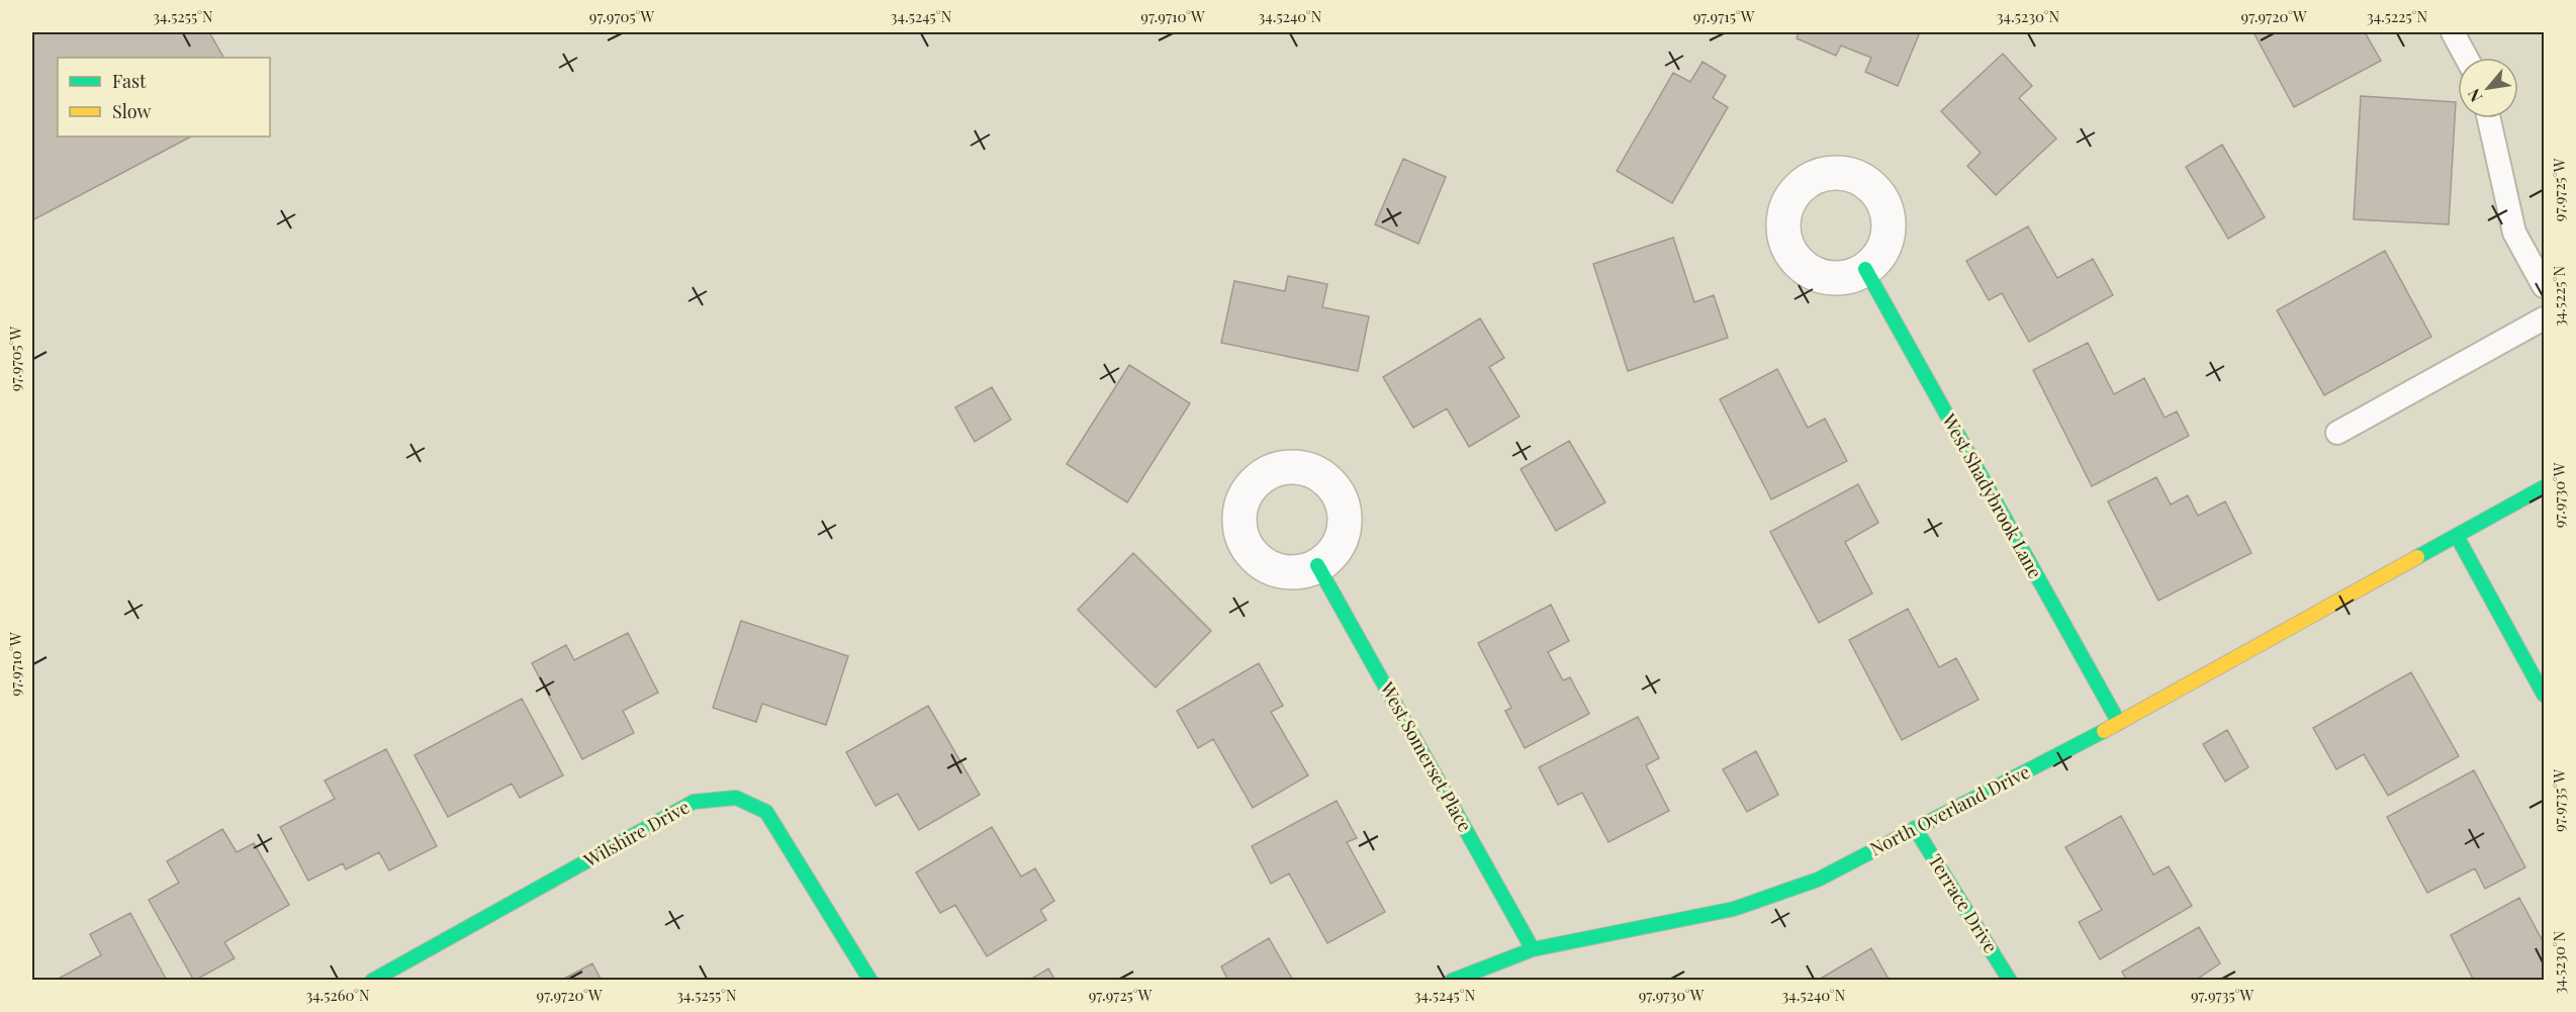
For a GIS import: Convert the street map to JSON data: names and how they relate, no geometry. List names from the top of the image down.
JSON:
{
  "streets": {
    "street": [
      "West Shadybrook Lane",
      "West Somerset Place",
      "North Overland Drive",
      "Wilshire Drive",
      "Terrace Drive"
    ]
  },
  "crossings": [
    ["West Shadybrook Lane", "North Overland Drive"],
    ["West Somerset Place", "North Overland Drive"],
    ["North Overland Drive", "Terrace Drive"]
  ],
  "legend": ["Fast", "Slow"],
  "north": "bottom left",
  "coordinates": [
    "34.5255°N",
    "97.9705°W",
    "34.5245°N",
    "97.9710°W",
    "34.5240°N",
    "97.9715°W",
    "34.5230°N",
    "97.9720°W",
    "34.5225°N",
    "97.9725°W",
    "97.9730°W",
    "97.9735°W",
    "34.5260°N"
  ]
}
